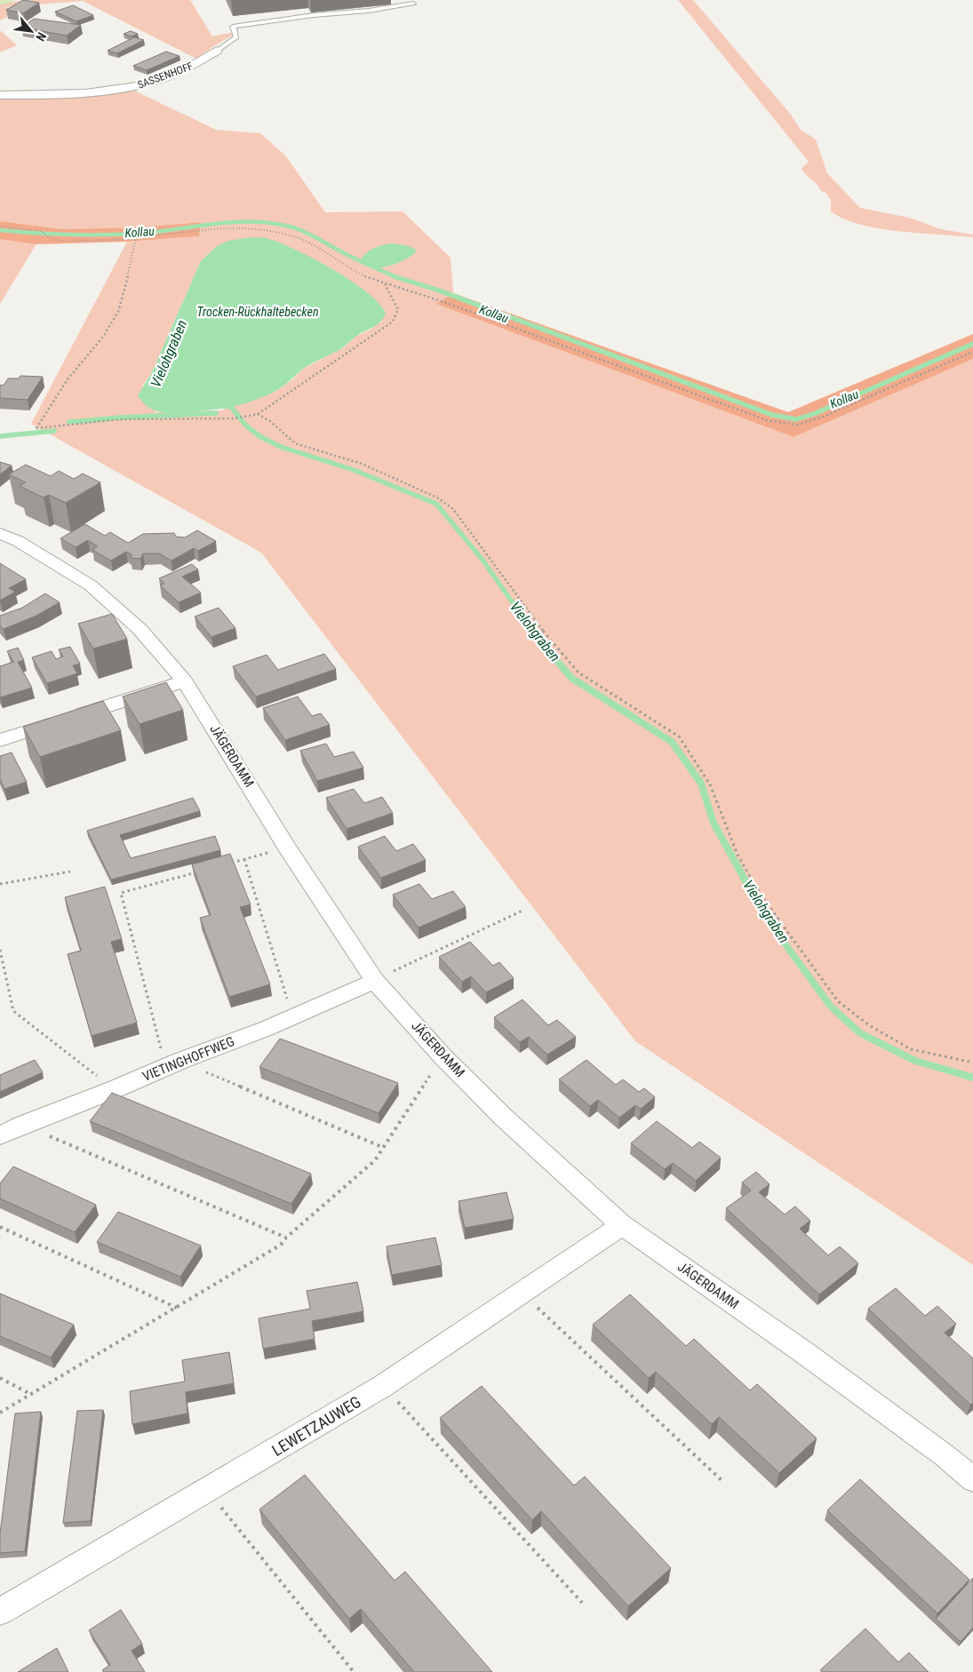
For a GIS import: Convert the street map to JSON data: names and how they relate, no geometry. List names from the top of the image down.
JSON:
{
  "streets": {
    "street": [
      "SASSENHOFF",
      "JÄGERDAMM",
      "VIETINGHOFFWEG",
      "LEWETZAUWEG"
    ]
  },
  "crossings": [
    ["JÄGERDAMM", "VIETINGHOFFWEG"],
    ["JÄGERDAMM", "LEWETZAUWEG"]
  ],
  "water": ["Kollau", "Trocken-Rückhaltebecken", "Vielohgraben"],
  "north": "bottom right"
}
